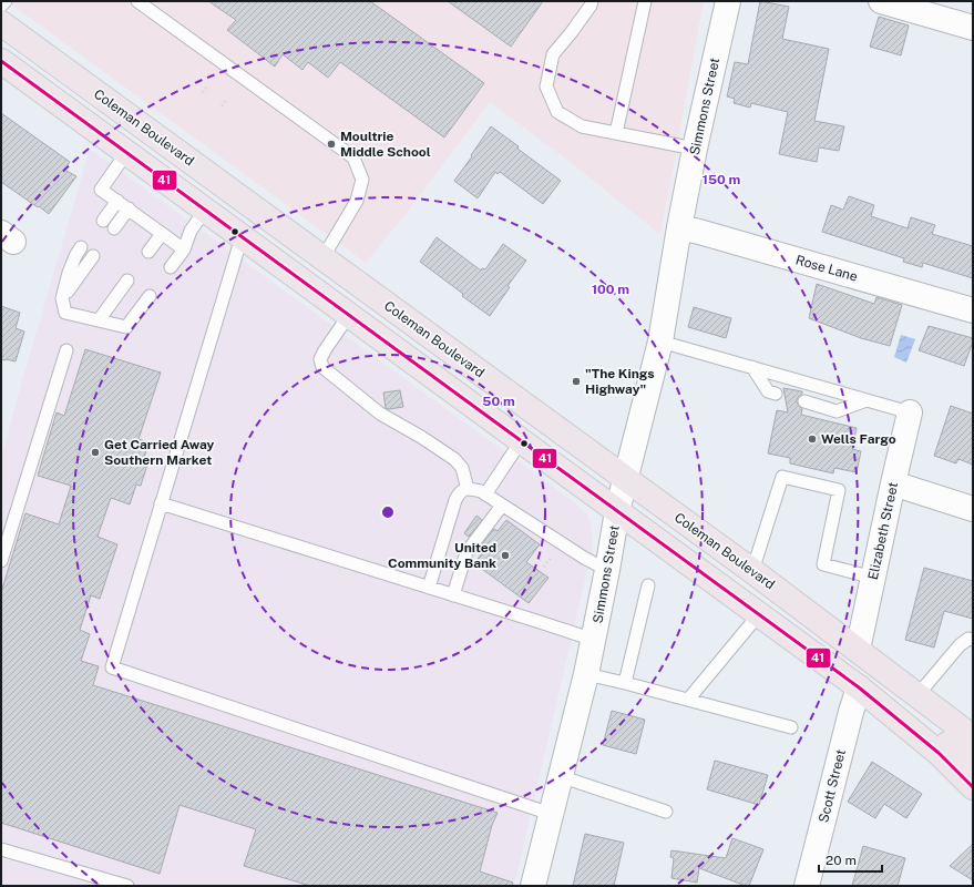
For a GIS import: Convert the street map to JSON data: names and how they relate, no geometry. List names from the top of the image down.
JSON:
{
  "streets": {
    "main road": ["Coleman Boulevard"],
    "street": [
      "Simmons Street",
      "Rose Lane",
      "Elizabeth Street",
      "Scott Street"
    ]
  },
  "crossings": [
    ["Simmons Street", "Coleman Boulevard"],
    ["Simmons Street", "Rose Lane"],
    ["Coleman Boulevard", "Elizabeth Street"]
  ],
  "places": [
    "Moultrie Middle School",
    "\"The Kings Highway\"",
    "Wells Fargo",
    "Get Carried Away Southern Market",
    "United Community Bank"
  ],
  "lines": ["transit line 41"],
  "scale_bar": "20 m",
  "rings": ["150 m", "100 m", "50 m"]
}
